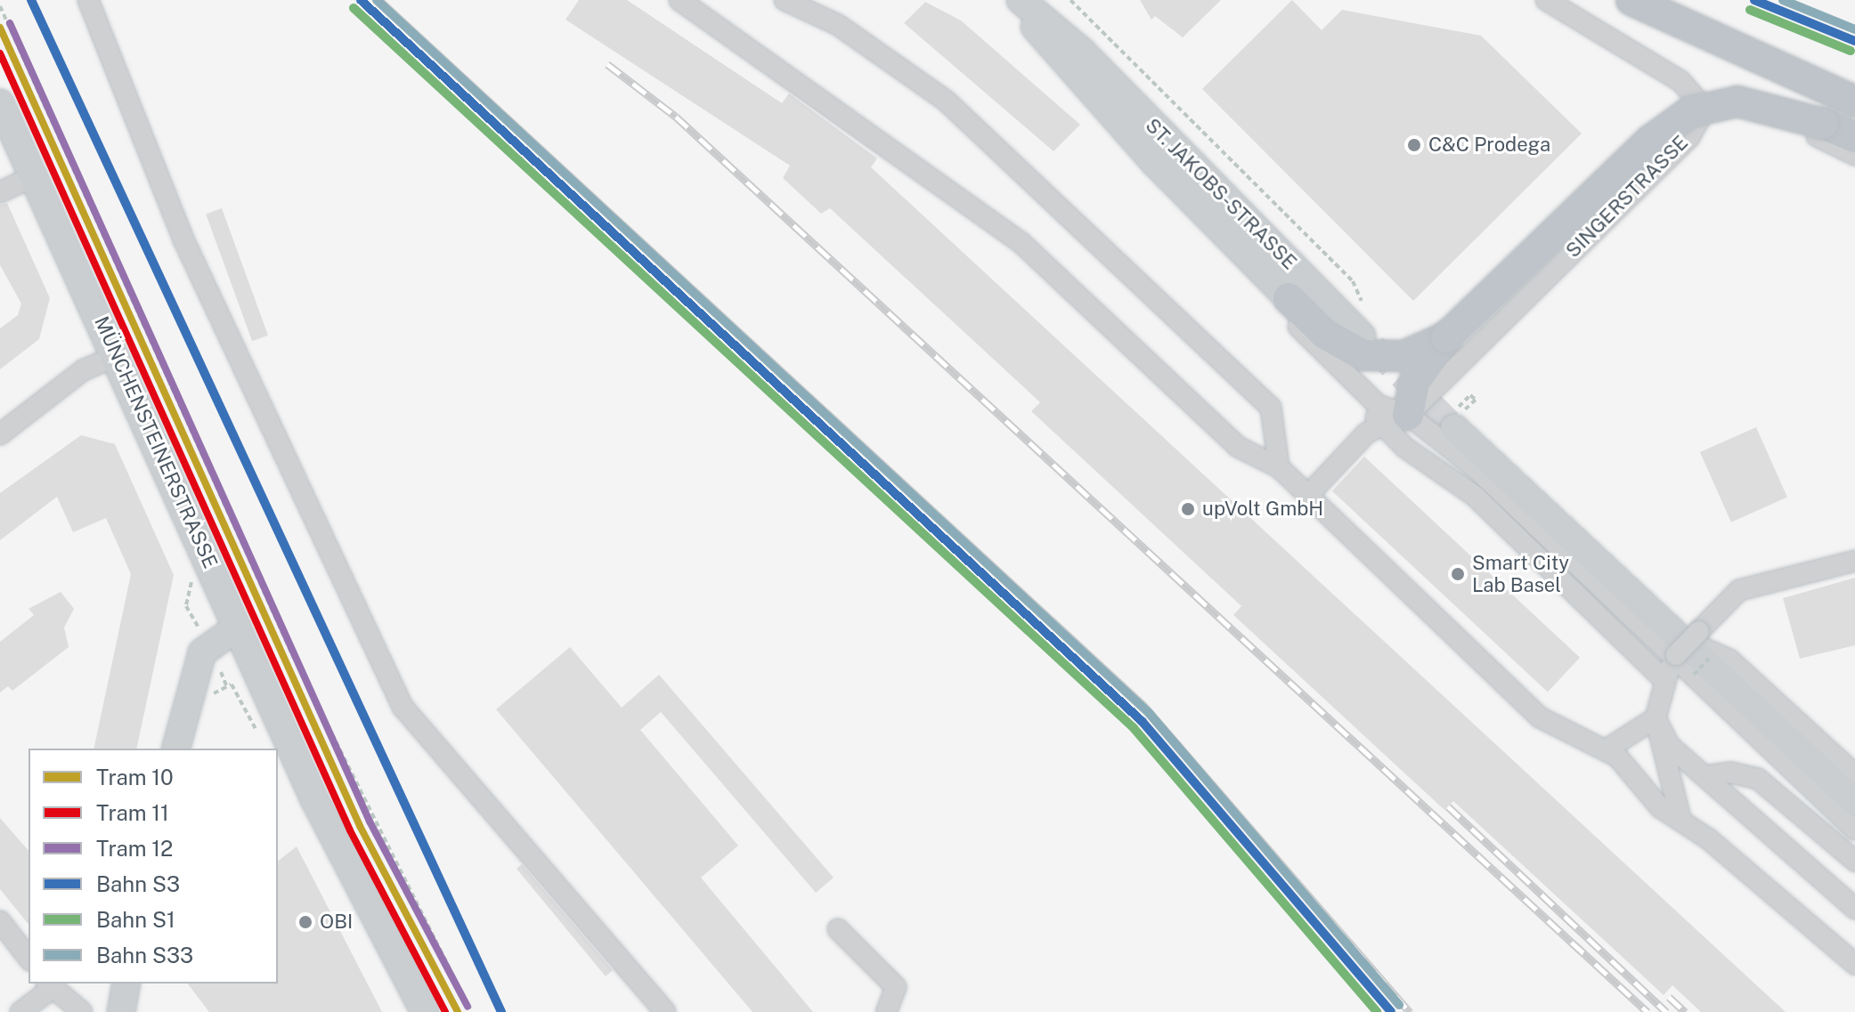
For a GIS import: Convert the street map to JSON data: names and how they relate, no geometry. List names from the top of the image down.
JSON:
{
  "streets": {
    "main road": ["ST. JAKOBS-STRASSE", "MÜNCHENSTEINERSTRASSE"],
    "street": ["SINGERSTRASSE"]
  },
  "crossings": [
    ["ST. JAKOBS-STRASSE", "SINGERSTRASSE"]
  ],
  "places": [
    "C&C Prodega",
    "upVolt GmbH",
    "Smart City Lab Basel",
    "OBI"
  ],
  "lines": [
    "rail line S3",
    "rail line S33",
    "rail line S1",
    "tram line 12",
    "tram line 10",
    "tram line 11"
  ],
  "legend": [
    "Tram 10",
    "Tram 11",
    "Tram 12",
    "Bahn S3",
    "Bahn S1",
    "Bahn S33"
  ]
}
